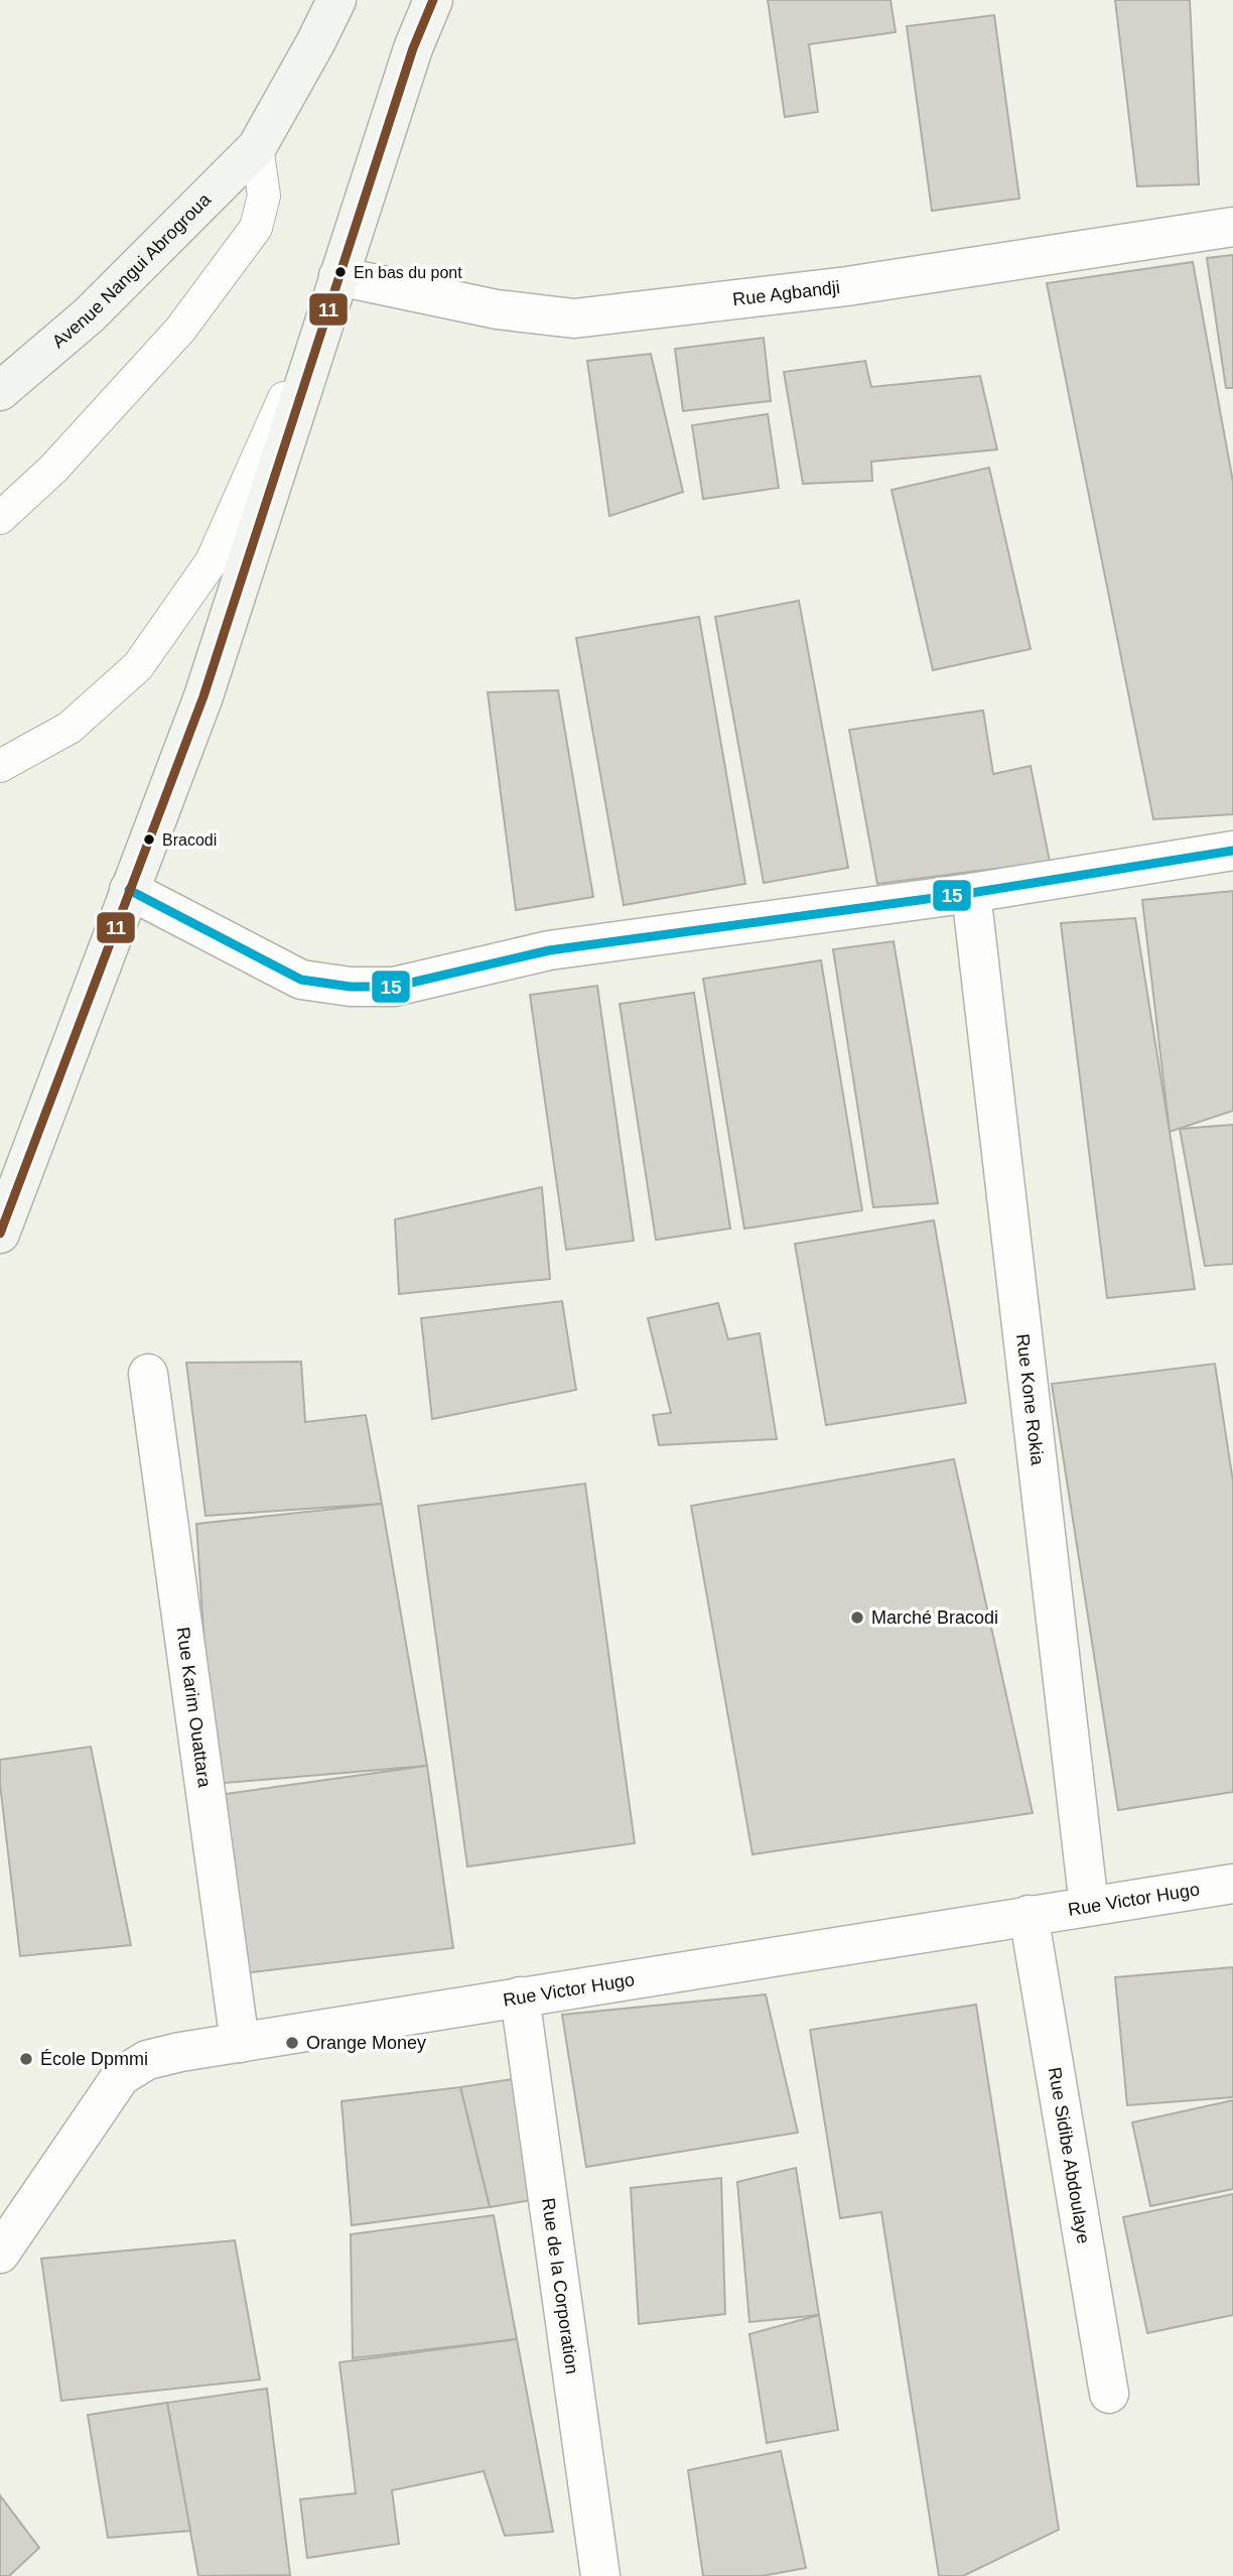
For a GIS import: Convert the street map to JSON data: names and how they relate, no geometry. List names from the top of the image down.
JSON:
{
  "streets": {
    "main road": ["Avenue Nangui Abrogroua"],
    "street": [
      "Rue Agbandji",
      "Rue Kone Rokia",
      "Rue Karim Ouattara",
      "Rue Victor Hugo",
      "Rue Sidibe Abdoulaye",
      "Rue de la Corporation"
    ]
  },
  "crossings": [
    ["Rue Kone Rokia", "Rue Victor Hugo"],
    ["Rue Karim Ouattara", "Rue Victor Hugo"],
    ["Rue Victor Hugo", "Rue Sidibe Abdoulaye"],
    ["Rue Victor Hugo", "Rue de la Corporation"]
  ],
  "places": [
    "En bas du pont",
    "Bracodi",
    "Marché Bracodi",
    "Orange Money",
    "École Dpmmi"
  ],
  "lines": ["transit line 11", "transit line 15"]
}
